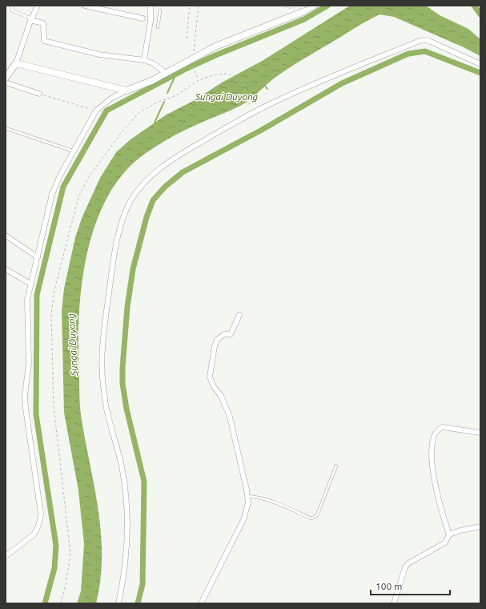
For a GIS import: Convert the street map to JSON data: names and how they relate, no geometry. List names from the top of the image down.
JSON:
{
  "water": ["Sungai Duyong"],
  "scale_bar": "100 m"
}
